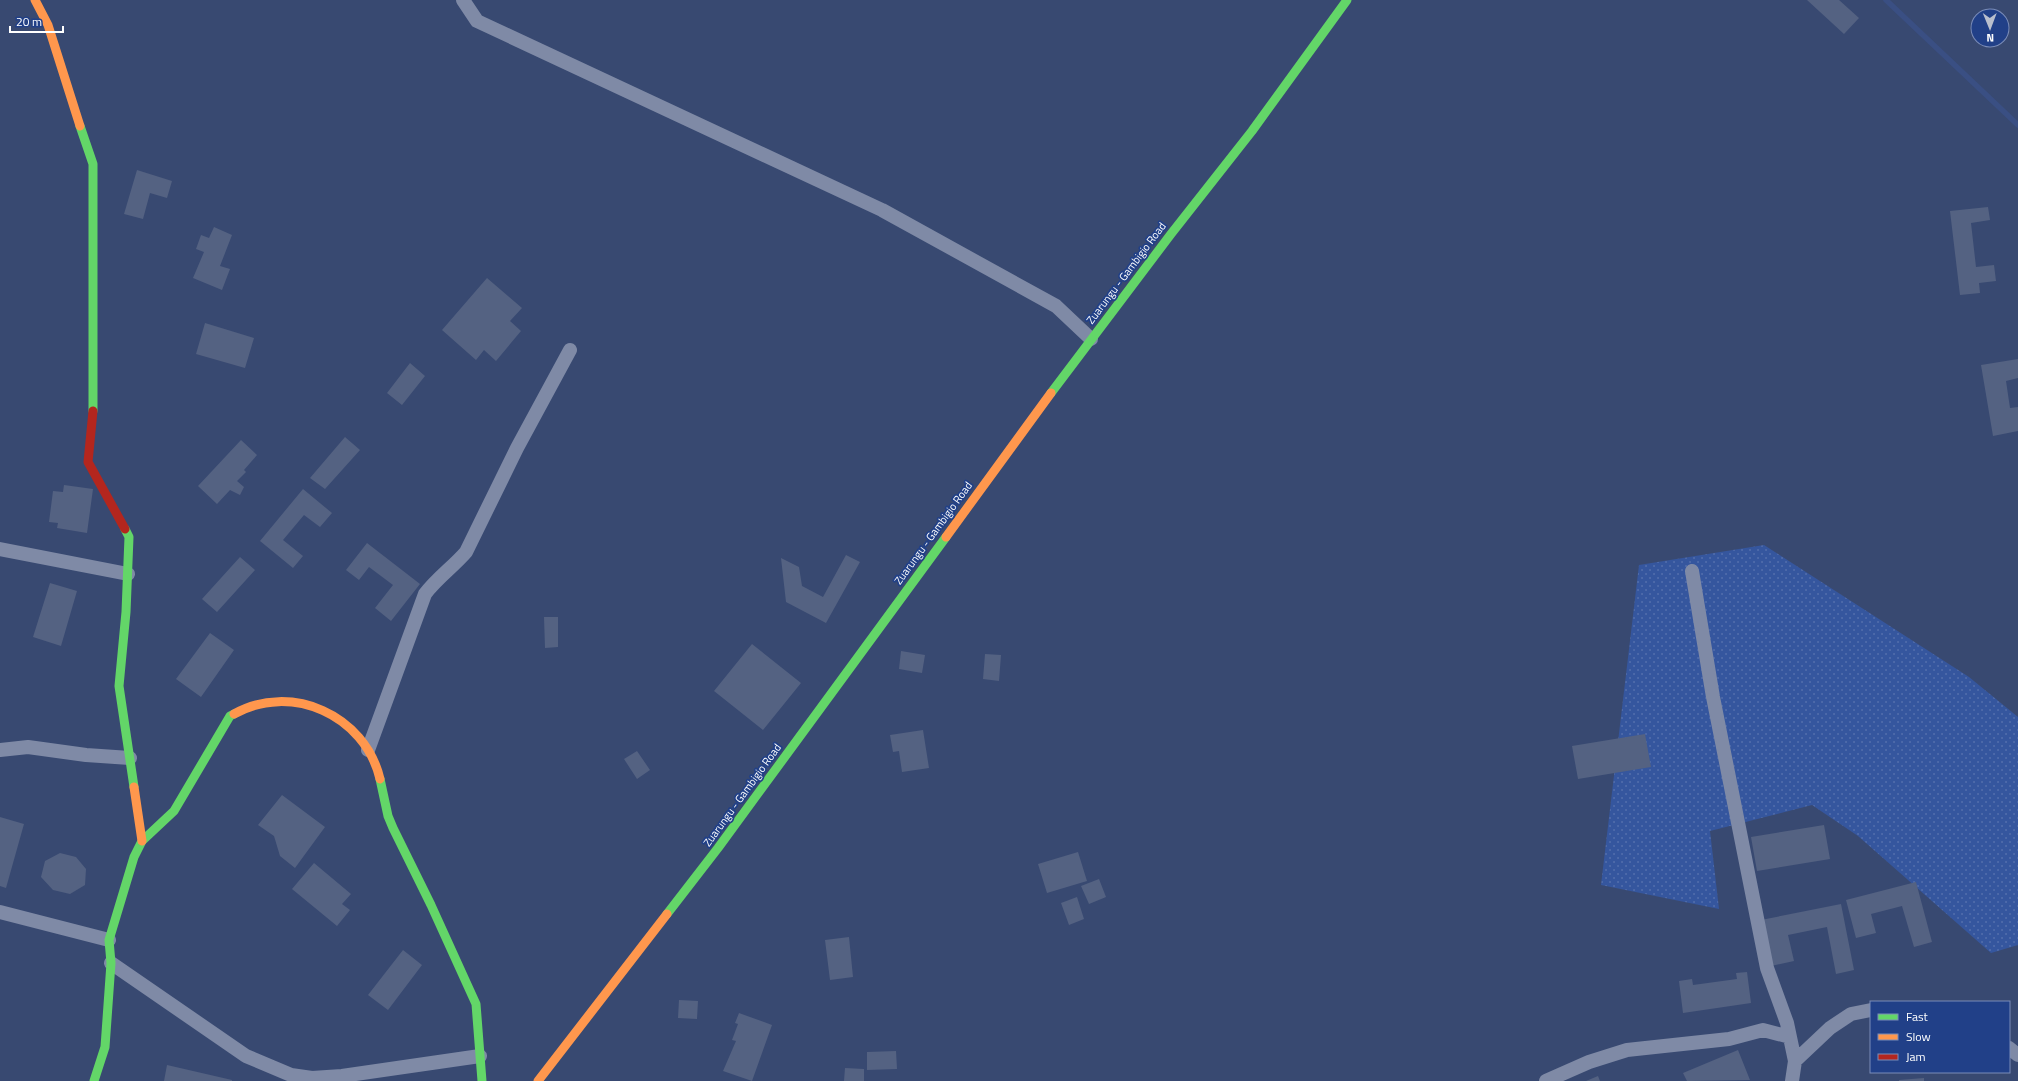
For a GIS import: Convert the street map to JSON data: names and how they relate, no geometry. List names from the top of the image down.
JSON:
{
  "streets": {
    "street": ["Zuarungu - Gambigio Road"]
  },
  "legend": ["Fast", "Slow", "Jam"],
  "scale_bar": "20 m",
  "north": "bottom"
}
